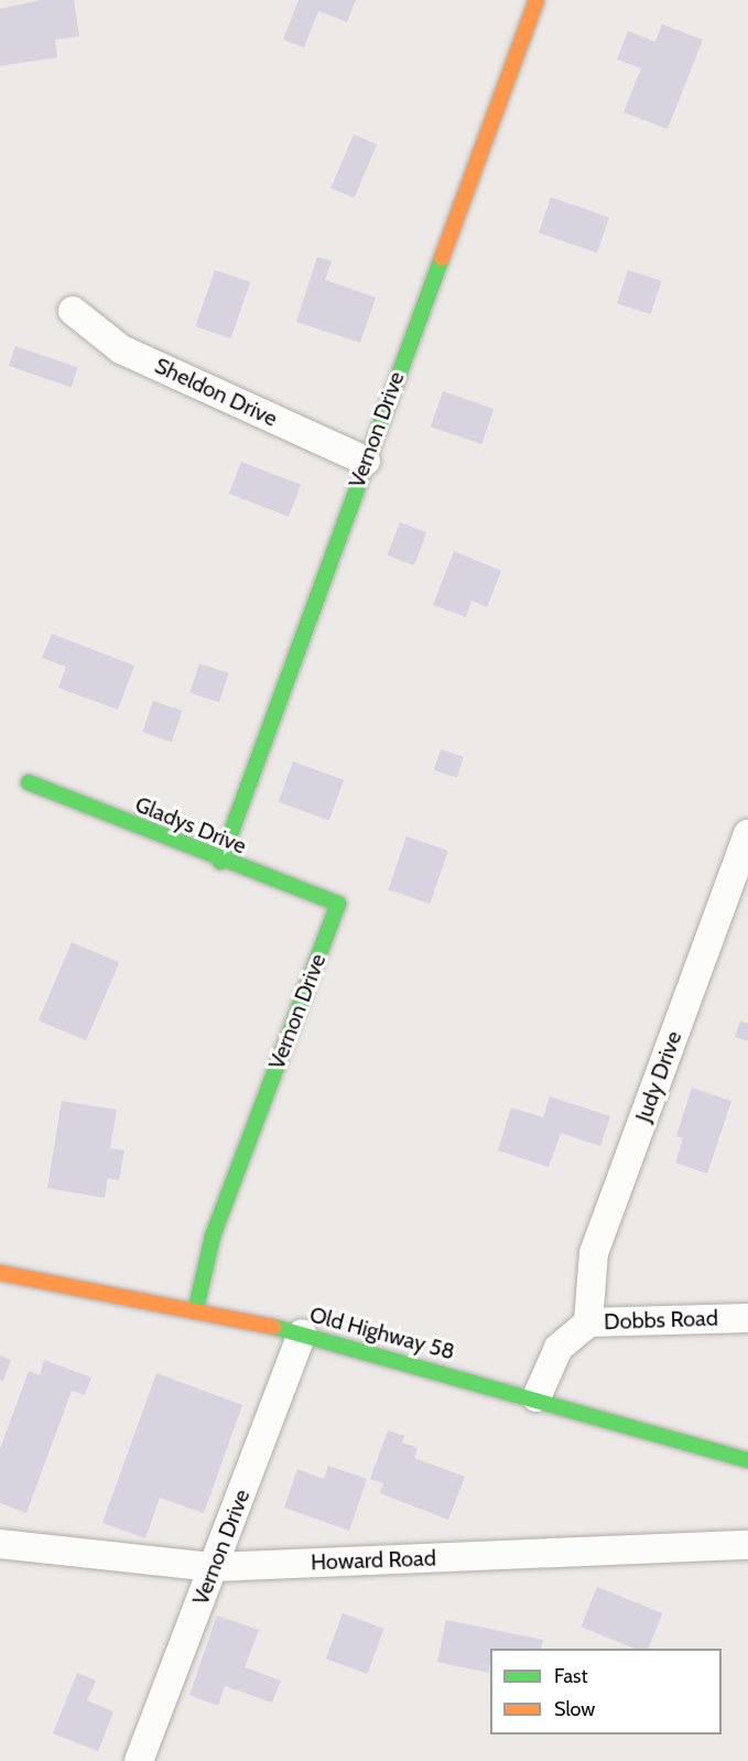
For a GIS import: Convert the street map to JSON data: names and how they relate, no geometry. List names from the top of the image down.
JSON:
{
  "streets": {
    "street": [
      "Sheldon Drive",
      "Vernon Drive",
      "Gladys Drive",
      "Judy Drive",
      "Dobbs Road",
      "Old Highway 58",
      "Howard Road"
    ]
  },
  "crossings": [
    ["Sheldon Drive", "Vernon Drive"],
    ["Vernon Drive", "Gladys Drive"],
    ["Vernon Drive", "Old Highway 58"],
    ["Vernon Drive", "Howard Road"],
    ["Judy Drive", "Dobbs Road"],
    ["Dobbs Road", "Old Highway 58"]
  ],
  "legend": ["Fast", "Slow"]
}
